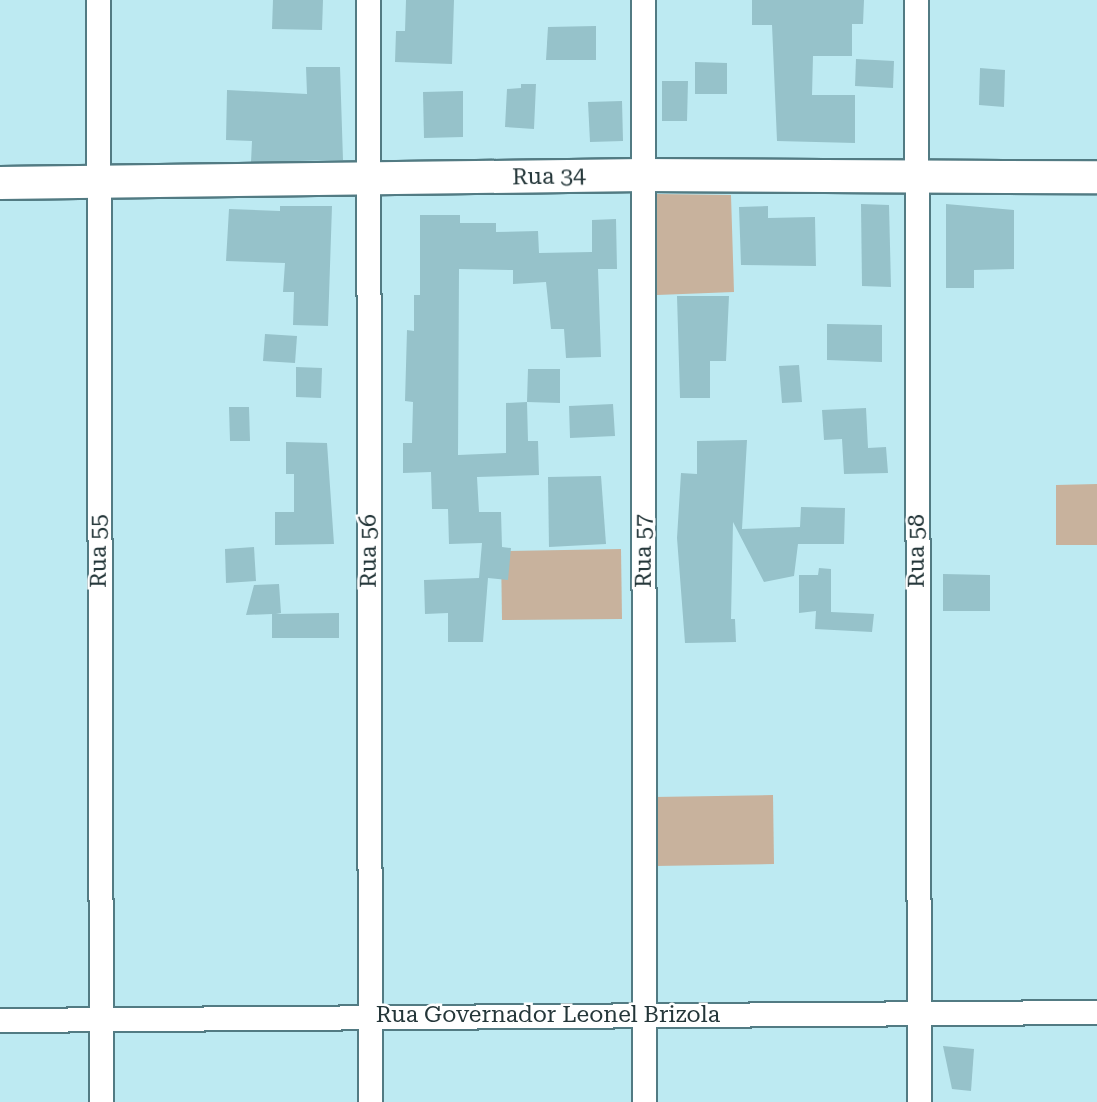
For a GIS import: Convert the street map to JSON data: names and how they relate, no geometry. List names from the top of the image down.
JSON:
{
  "streets": {
    "street": [
      "Rua 34",
      "Rua 55",
      "Rua 56",
      "Rua 57",
      "Rua 58",
      "Rua Governador Leonel Brizola"
    ]
  },
  "crossings": [
    ["Rua 34", "Rua 55"],
    ["Rua 34", "Rua 56"],
    ["Rua 34", "Rua 57"],
    ["Rua 34", "Rua 58"],
    ["Rua 55", "Rua Governador Leonel Brizola"],
    ["Rua 56", "Rua Governador Leonel Brizola"],
    ["Rua 57", "Rua Governador Leonel Brizola"],
    ["Rua 58", "Rua Governador Leonel Brizola"]
  ]
}
